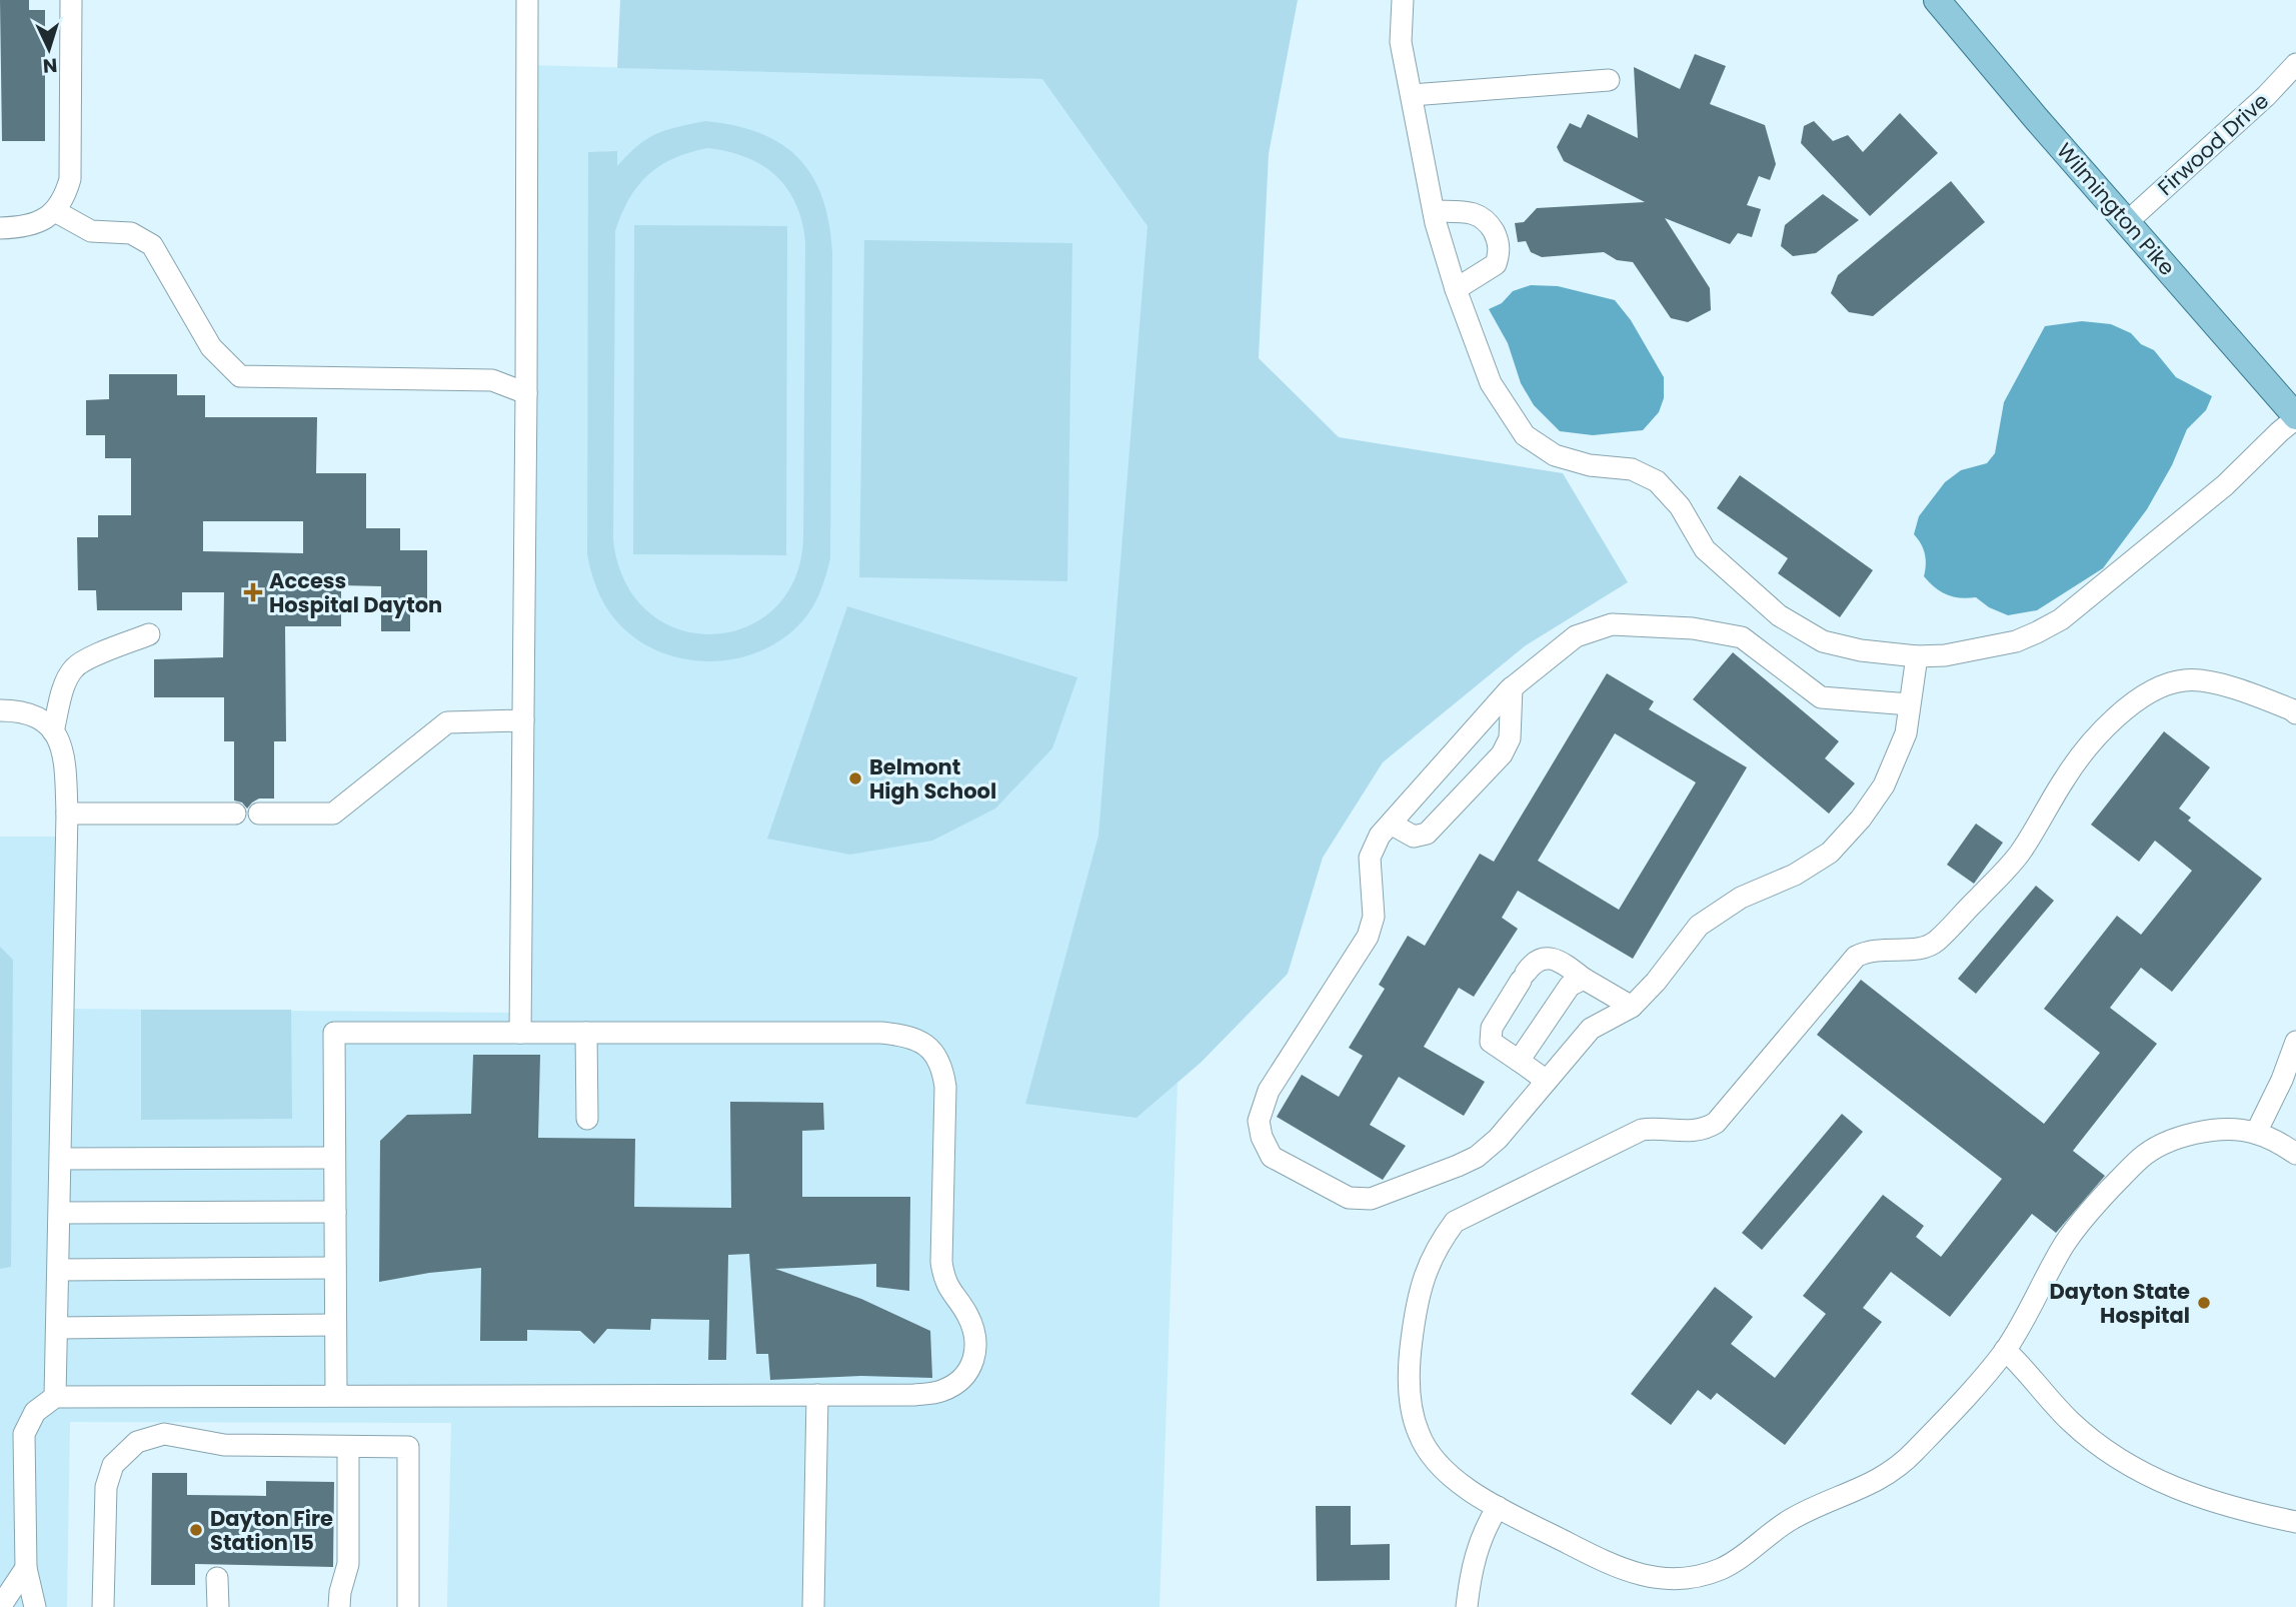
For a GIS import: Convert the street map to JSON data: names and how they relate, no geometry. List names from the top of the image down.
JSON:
{
  "streets": {
    "main road": ["Wilmington Pike"],
    "street": ["Firwood Drive"]
  },
  "crossings": [
    ["Firwood Drive", "Wilmington Pike"]
  ],
  "places": {
    "health": ["Access Hospital Dayton"],
    "other": ["Belmont High School", "Dayton State Hospital", "Dayton Fire Station 15"]
  },
  "north": "bottom"
}
